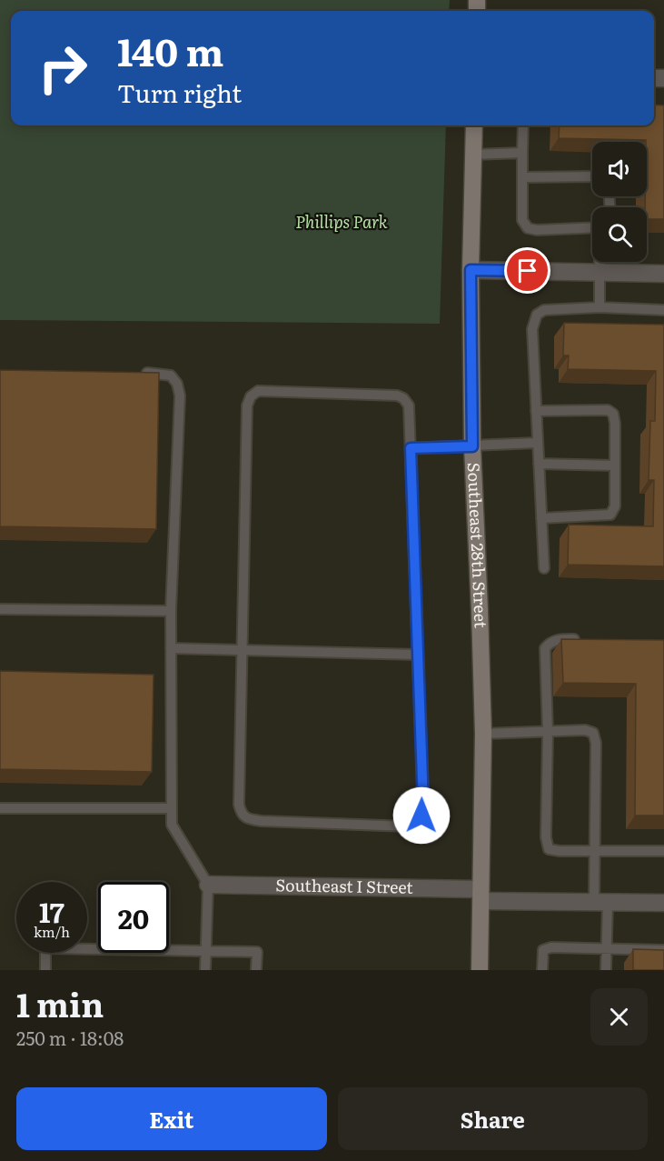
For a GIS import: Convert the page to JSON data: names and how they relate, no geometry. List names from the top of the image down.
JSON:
{
  "streets": {
    "main road": ["Southeast 28th Street"],
    "street": ["Southeast I Street"]
  },
  "crossings": [
    ["Southeast 28th Street", "Southeast I Street"]
  ],
  "parks": ["Phillips Park"],
  "page": {
    "turn": ["140 m", "Turn right"],
    "speed": "17 km/h",
    "limit": "20",
    "heading": ["1 min", "250 m · 18:08"],
    "buttons": ["Exit", "Share"]
  }
}
